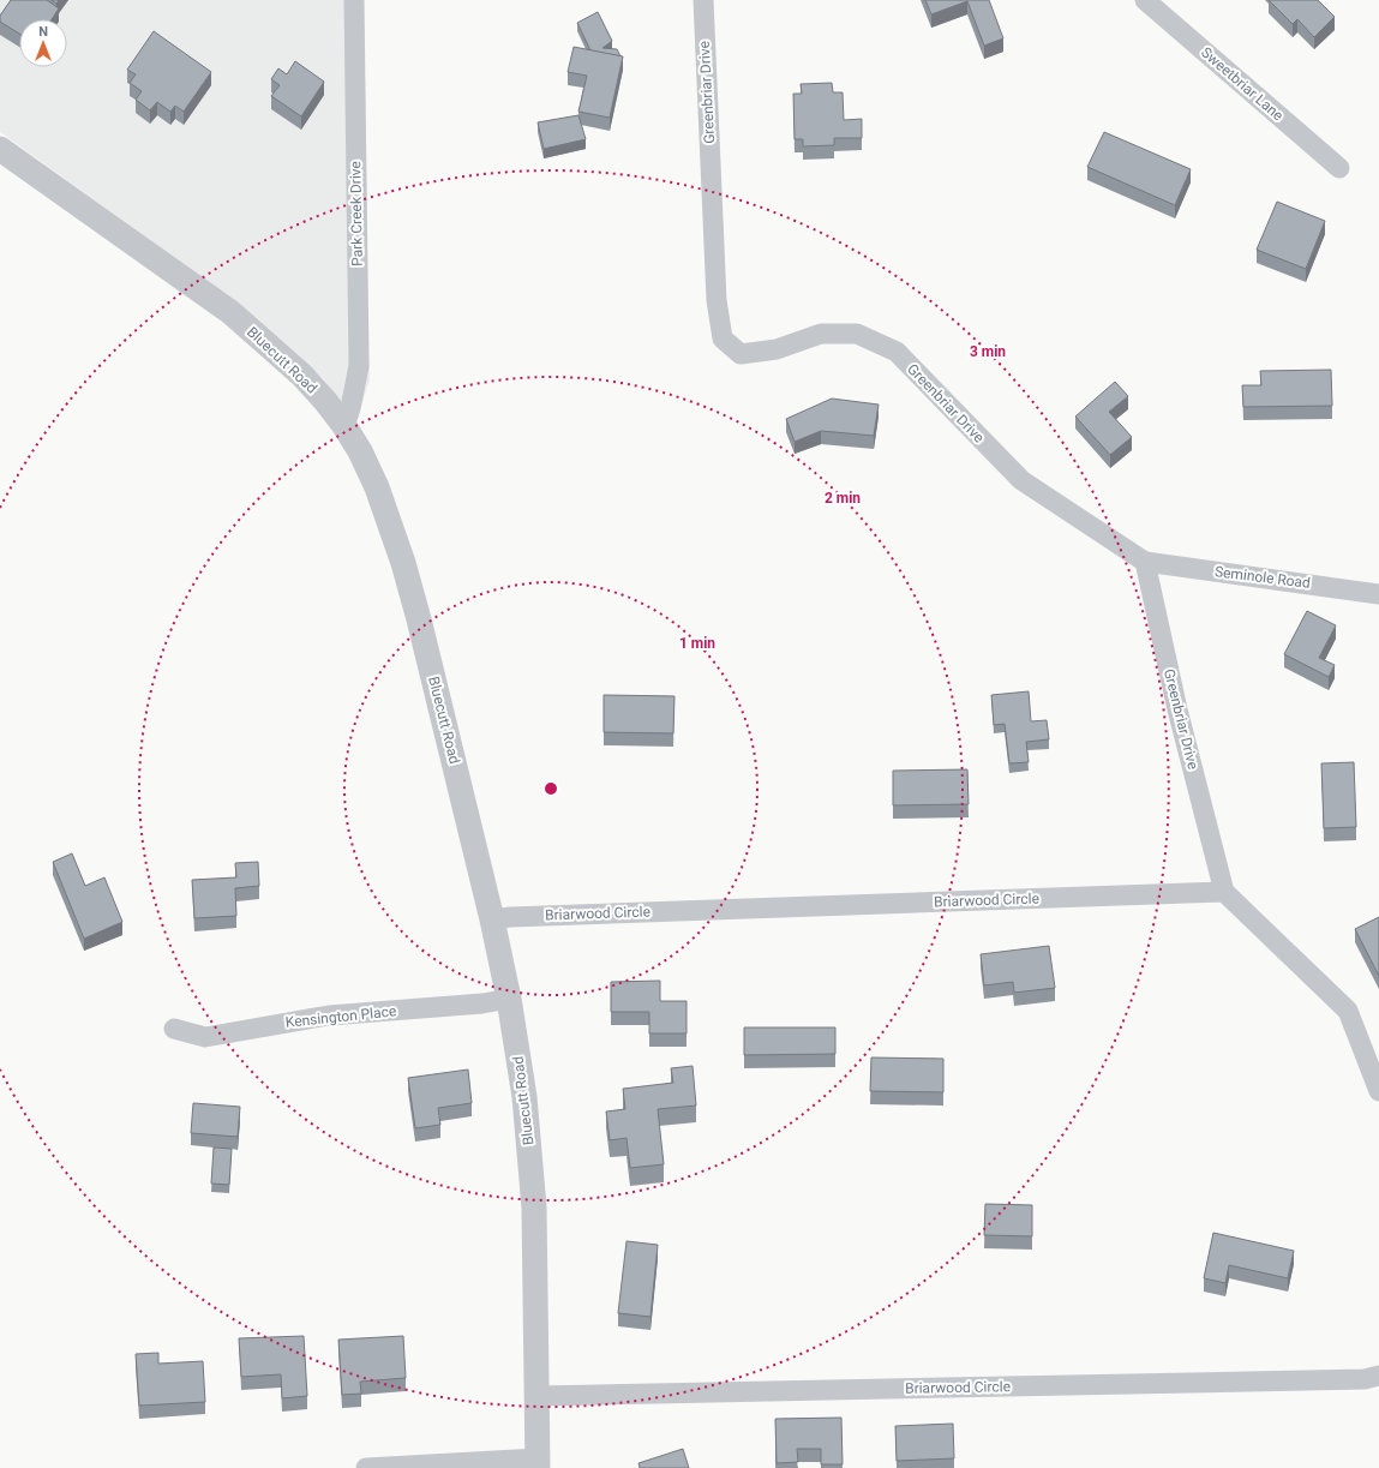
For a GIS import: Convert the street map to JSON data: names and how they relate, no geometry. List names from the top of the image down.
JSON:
{
  "streets": {
    "street": [
      "Sweetbriar Lane",
      "Greenbriar Drive",
      "Park Creek Drive",
      "Bluecutt Road",
      "Seminole Road",
      "Briarwood Circle",
      "Kensington Place"
    ]
  },
  "crossings": [
    ["Greenbriar Drive", "Seminole Road"],
    ["Greenbriar Drive", "Briarwood Circle"],
    ["Park Creek Drive", "Bluecutt Road"],
    ["Bluecutt Road", "Briarwood Circle"],
    ["Bluecutt Road", "Kensington Place"]
  ],
  "north": "top",
  "rings": ["3 min", "2 min", "1 min"]
}
